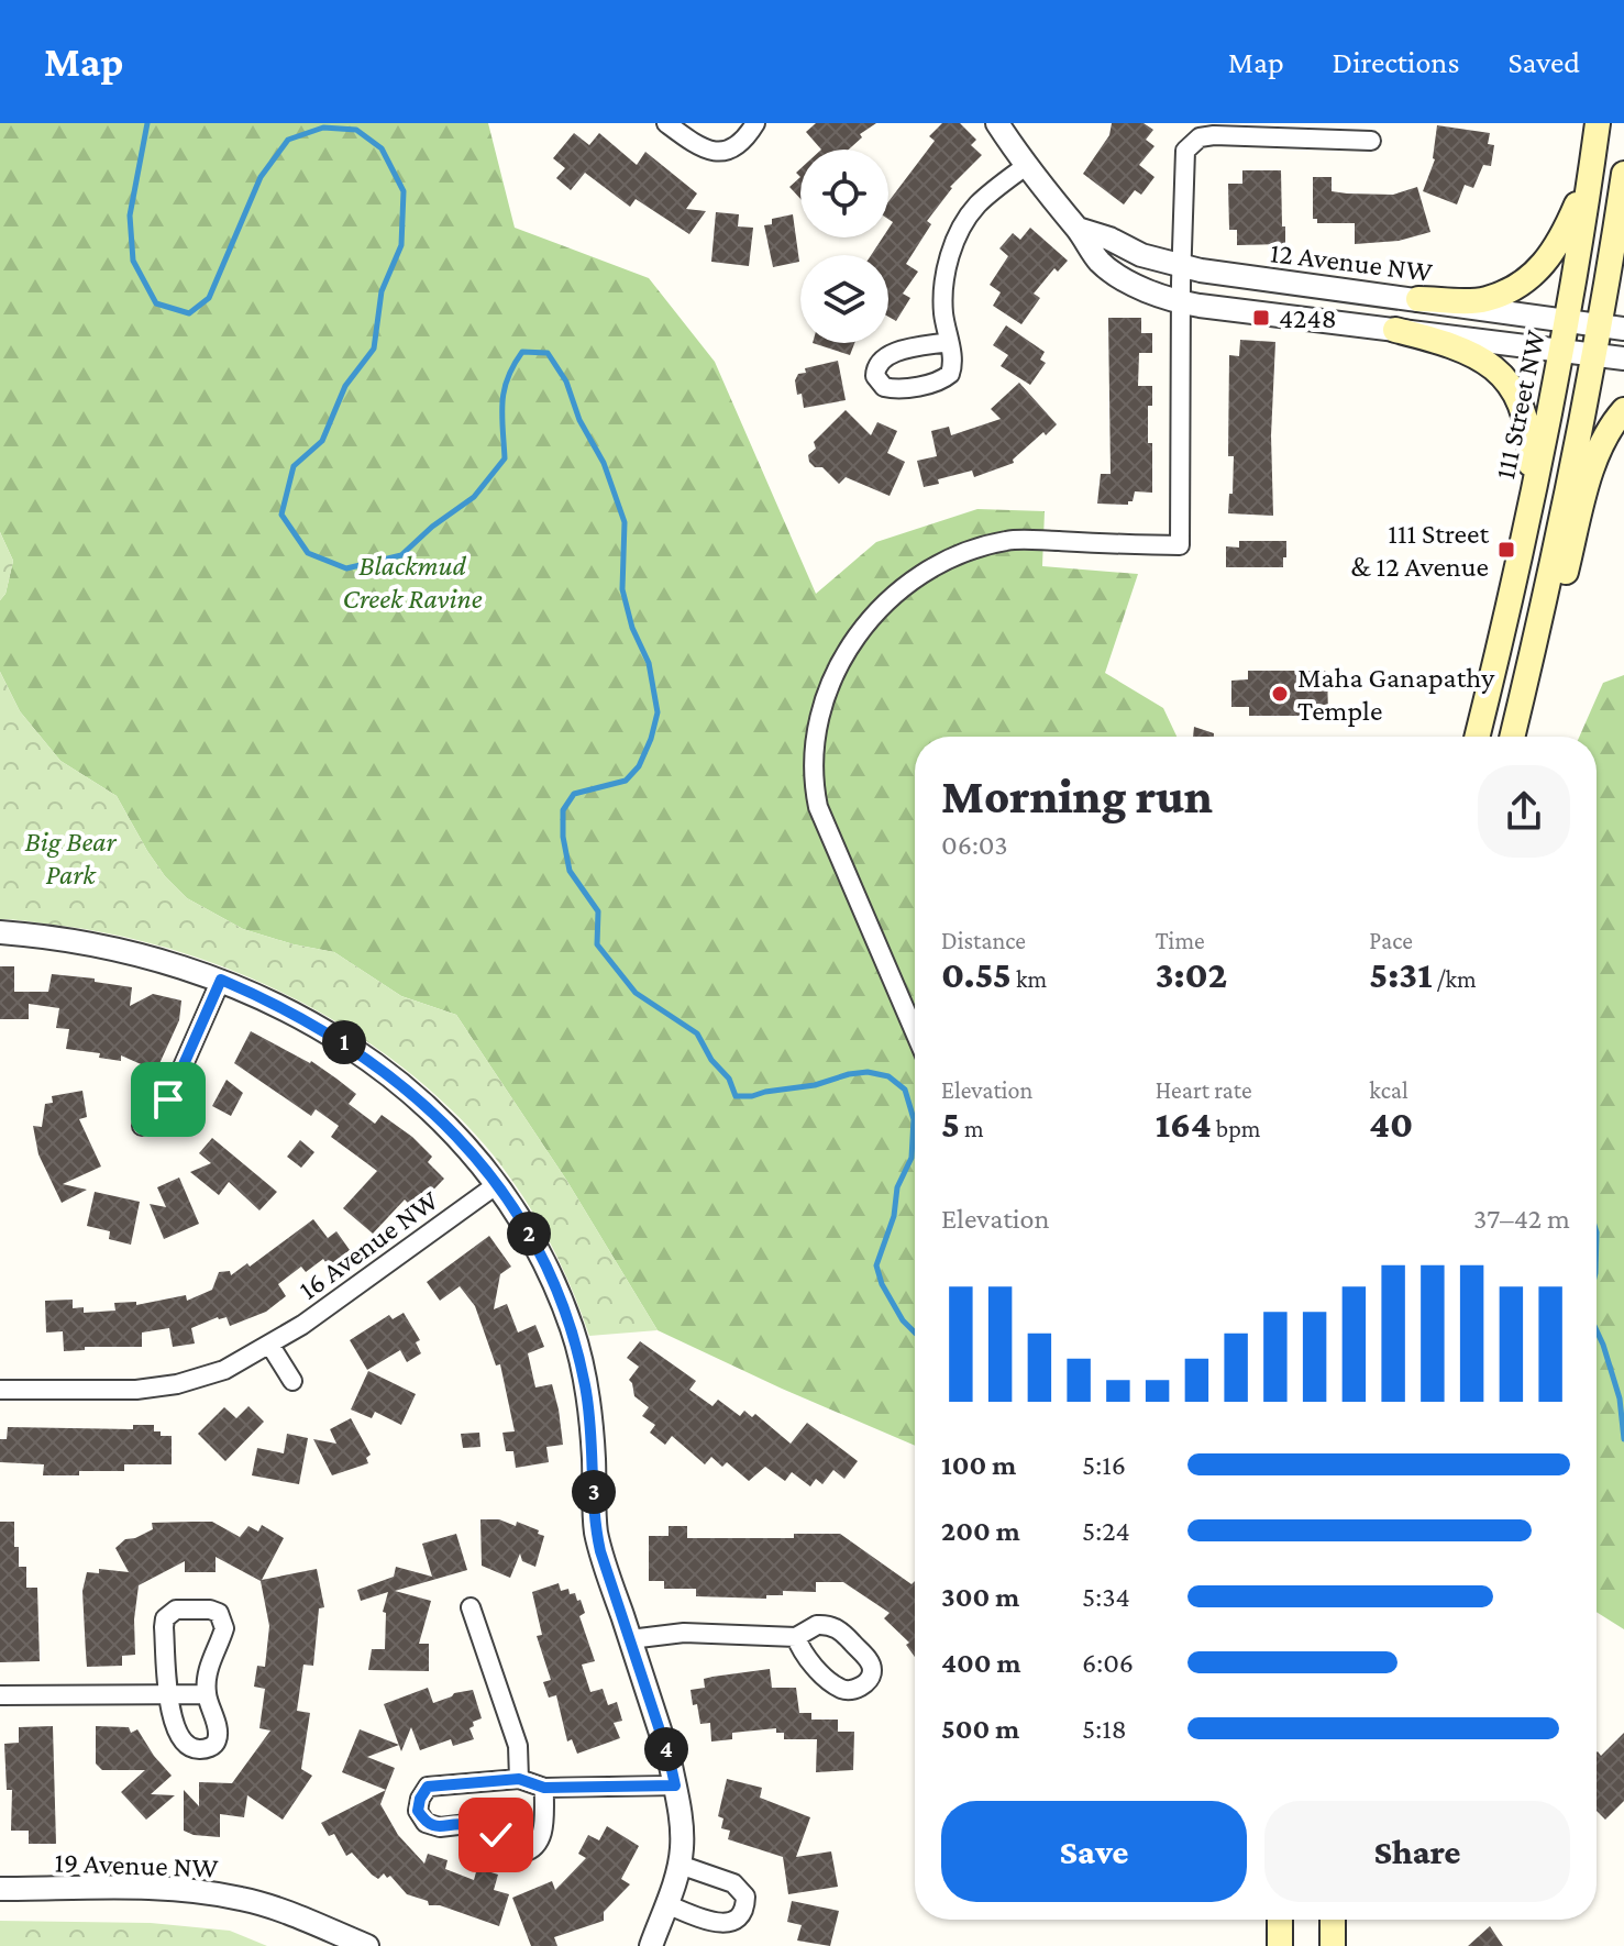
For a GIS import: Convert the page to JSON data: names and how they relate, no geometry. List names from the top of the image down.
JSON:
{
  "streets": {
    "main road": ["111 Street NW"],
    "street": ["12 Avenue NW", "16 Avenue NW", "19 Avenue NW"]
  },
  "crossings": [
    ["12 Avenue NW", "111 Street NW"]
  ],
  "parks": ["Blackmud Creek Ravine", "Big Bear Park"],
  "places": {
    "transit": ["4248", "111 Street & 12 Avenue"],
    "other": ["Maha Ganapathy Temple"]
  },
  "page": {
    "header": "Map",
    "nav": ["Map", "Directions", "Saved"],
    "heading": ["Morning run", "06:03"],
    "stats": [
      ["Distance", "0.55 km"],
      ["Time", "3:02"],
      ["Pace", "5:31 /km"],
      ["Elevation", "5 m"],
      ["Heart rate", "164 bpm"],
      ["kcal", "40"]
    ],
    "pins": [
      "1",
      "2",
      "3",
      "4"
    ],
    "chart": ["Elevation", "37–42 m"],
    "list": [
      {
        "name": "100 m",
        "note": "5:16"
      },
      {
        "name": "200 m",
        "note": "5:24"
      },
      {
        "name": "300 m",
        "note": "5:34"
      },
      {
        "name": "400 m",
        "note": "6:06"
      },
      {
        "name": "500 m",
        "note": "5:18"
      }
    ],
    "buttons": ["Save", "Share"]
  }
}
